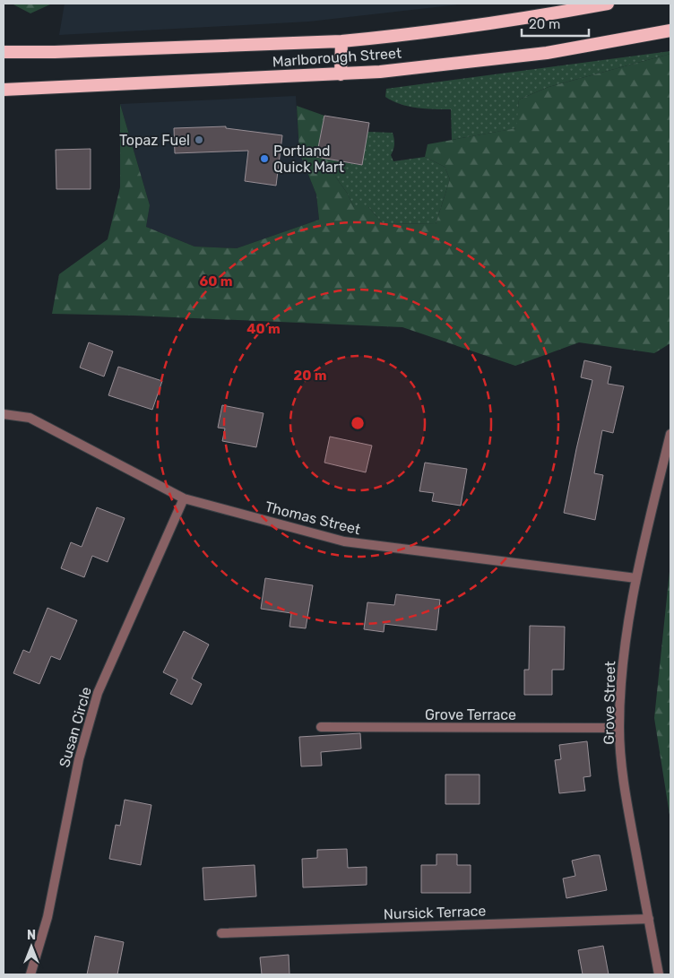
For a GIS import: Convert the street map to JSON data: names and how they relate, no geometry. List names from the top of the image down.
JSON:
{
  "streets": {
    "highway": ["Marlborough Street"],
    "street": [
      "Thomas Street",
      "Grove Street",
      "Grove Terrace",
      "Susan Circle",
      "Nursick Terrace"
    ]
  },
  "crossings": [
    ["Thomas Street", "Grove Street"],
    ["Thomas Street", "Susan Circle"],
    ["Grove Street", "Grove Terrace"],
    ["Grove Street", "Nursick Terrace"]
  ],
  "places": ["Topaz Fuel", "Portland Quick Mart"],
  "scale_bar": "20 m",
  "north": "top",
  "rings": ["60 m", "40 m", "20 m"]
}
